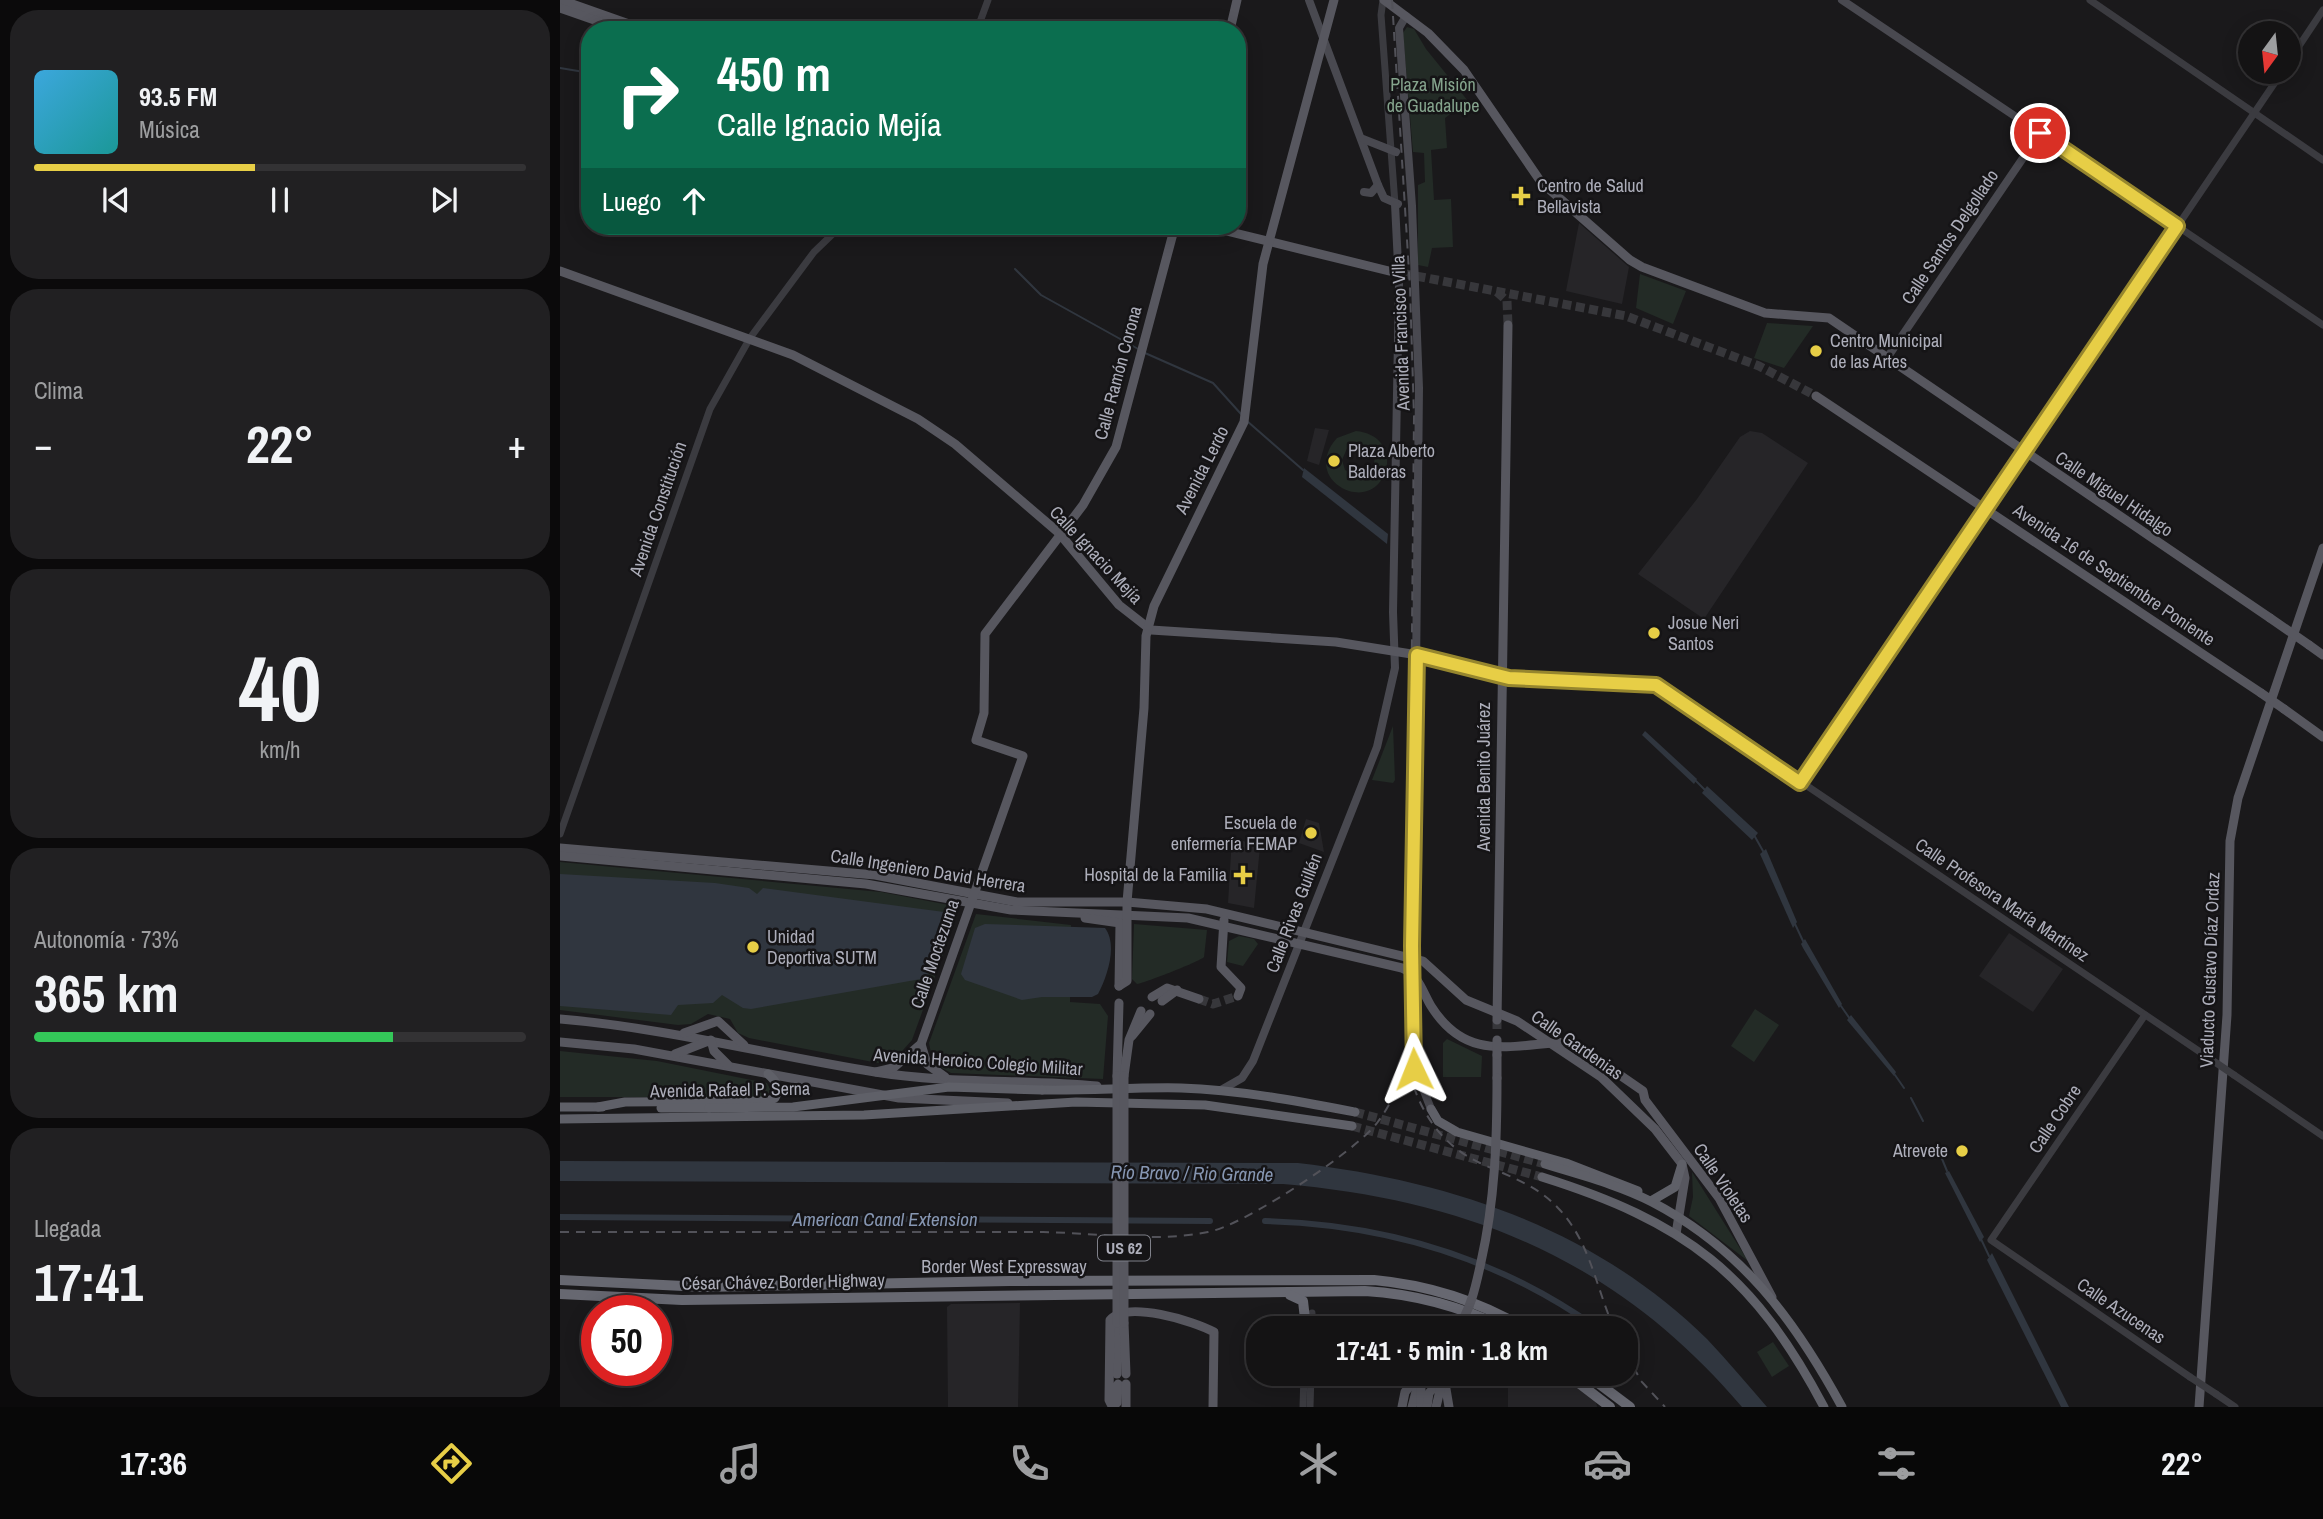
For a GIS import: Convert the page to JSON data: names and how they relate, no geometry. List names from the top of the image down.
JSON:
{
  "streets": {
    "highway": [
      "Avenida Heroico Colegio Militar",
      "Avenida Rafael P. Serna",
      "Border West Expressway",
      "César Chávez Border Highway"
    ],
    "main road": [
      "Calle Santos Delgollado",
      "Avenida Francisco Villa",
      "Calle Ramón Corona",
      "Avenida Lerdo",
      "Calle Miguel Hidalgo",
      "Calle Ignacio Mejía",
      "Avenida 16 de Septiembre Poniente",
      "Avenida Benito Juárez",
      "Calle Ingeniero David Herrera",
      "Calle Rivas Guillén",
      "Calle Moctezuma",
      "Viaducto Gustavo Díaz Ordaz",
      "Calle Gardenias",
      "Calle Violetas",
      "US 62"
    ],
    "street": [
      "Avenida Constitución",
      "Calle Profesora María Martínez",
      "Calle Cobre",
      "Calle Azucenas"
    ]
  },
  "crossings": [
    ["Calle Santos Delgollado", "Calle Miguel Hidalgo"],
    ["Avenida Francisco Villa", "Calle Miguel Hidalgo"],
    ["Avenida Francisco Villa", "Calle Ignacio Mejía"],
    ["Avenida Francisco Villa", "Calle Ingeniero David Herrera"],
    ["Avenida Francisco Villa", "Calle Rivas Guillén"],
    ["Avenida Francisco Villa", "Calle Gardenias"],
    ["Calle Ramón Corona", "Calle Ignacio Mejía"],
    ["Calle Ramón Corona", "Calle Moctezuma"],
    ["Avenida Lerdo", "Calle Ignacio Mejía"],
    ["Avenida Lerdo", "Calle Ingeniero David Herrera"],
    ["Avenida Constitución", "Calle Ignacio Mejía"],
    ["Calle Ignacio Mejía", "Avenida Benito Juárez"],
    ["Calle Ignacio Mejía", "Calle Profesora María Martínez"],
    ["Calle Ignacio Mejía", "Calle Rivas Guillén"],
    ["Avenida Benito Juárez", "Calle Gardenias"],
    ["Calle Ingeniero David Herrera", "Calle Rivas Guillén"],
    ["Calle Ingeniero David Herrera", "Calle Moctezuma"],
    ["Calle Ingeniero David Herrera", "Calle Gardenias"],
    ["Calle Profesora María Martínez", "Calle Cobre"],
    ["Calle Rivas Guillén", "Avenida Heroico Colegio Militar"],
    ["Calle Gardenias", "Calle Violetas"],
    ["Avenida Heroico Colegio Militar", "Avenida Rafael P. Serna"],
    ["Calle Cobre", "Calle Azucenas"]
  ],
  "water": ["Río Bravo / Rio Grande", "American Canal Extension"],
  "parks": ["Plaza Misión de Guadalupe"],
  "places": {
    "health": ["Centro de Salud Bellavista", "Hospital de la Familia"],
    "other": [
      "Centro Municipal de las Artes",
      "Plaza Alberto Balderas",
      "Josue Neri Santos",
      "Escuela de enfermería FEMAP",
      "Unidad Deportiva SUTM",
      "Atrevete"
    ]
  },
  "north": "bottom",
  "page": {
    "turn": ["450 m", "Calle Ignacio Mejía"],
    "song": ["93.5 FM", "Música"],
    "then": "Luego",
    "tile": [
      "Clima",
      ["40", "km/h"],
      ["Autonomía · 73%", "365 km"],
      ["Llegada", "17:41"]
    ],
    "heat": ["−", "22°", "+"],
    "limit": "50",
    "trip": "17:41 · 5 min · 1.8 km",
    "tabs": ["17:36", "22°"]
  }
}
